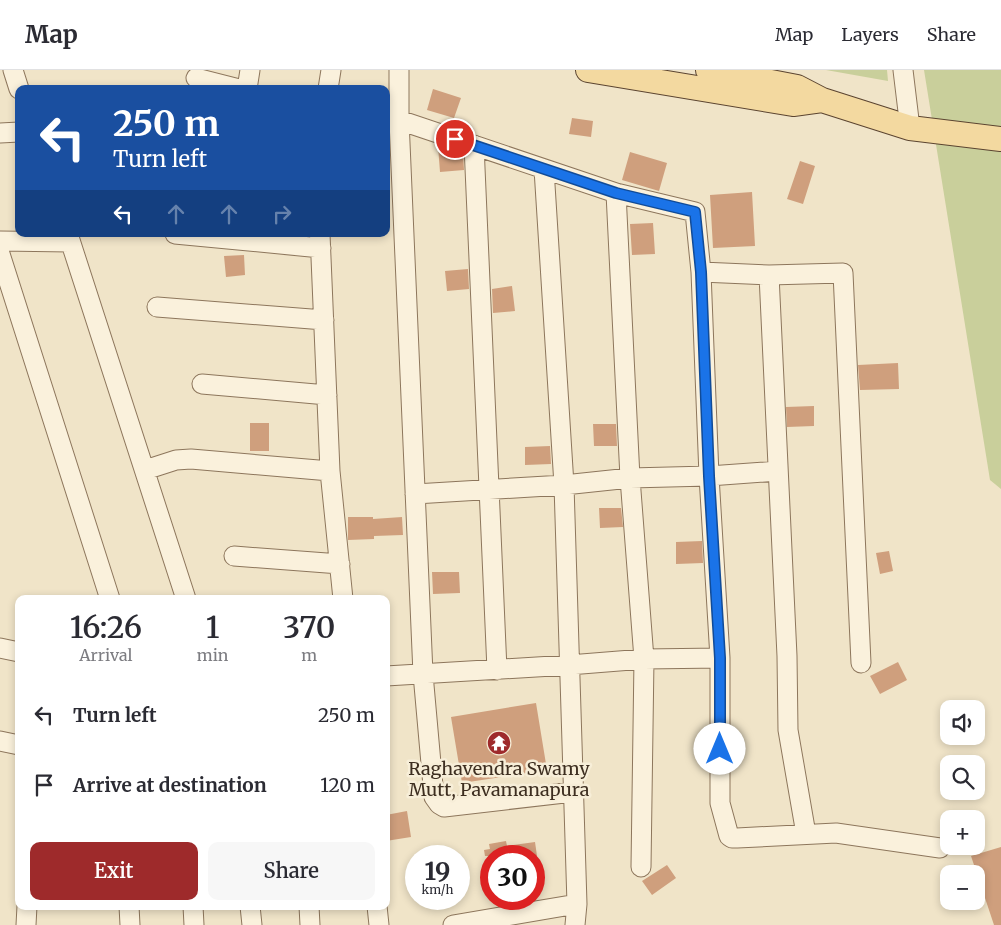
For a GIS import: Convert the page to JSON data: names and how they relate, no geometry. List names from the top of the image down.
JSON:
{
  "places": {
    "temple": ["Raghavendra Swamy Mutt, Pavamanapura"]
  },
  "page": {
    "header": "Map",
    "nav": ["Map", "Layers", "Share"],
    "turn": ["250 m", "Turn left"],
    "eta": [
      "16:26",
      "Arrival",
      "1",
      "min",
      "370",
      "m"
    ],
    "list": [
      {
        "name": "Turn left",
        "value": "250 m"
      },
      {
        "name": "Arrive at destination",
        "value": "120 m"
      }
    ],
    "map_buttons": ["+", "−"],
    "buttons": ["Exit", "Share"],
    "speed": "19 km/h",
    "limit": "30"
  }
}
